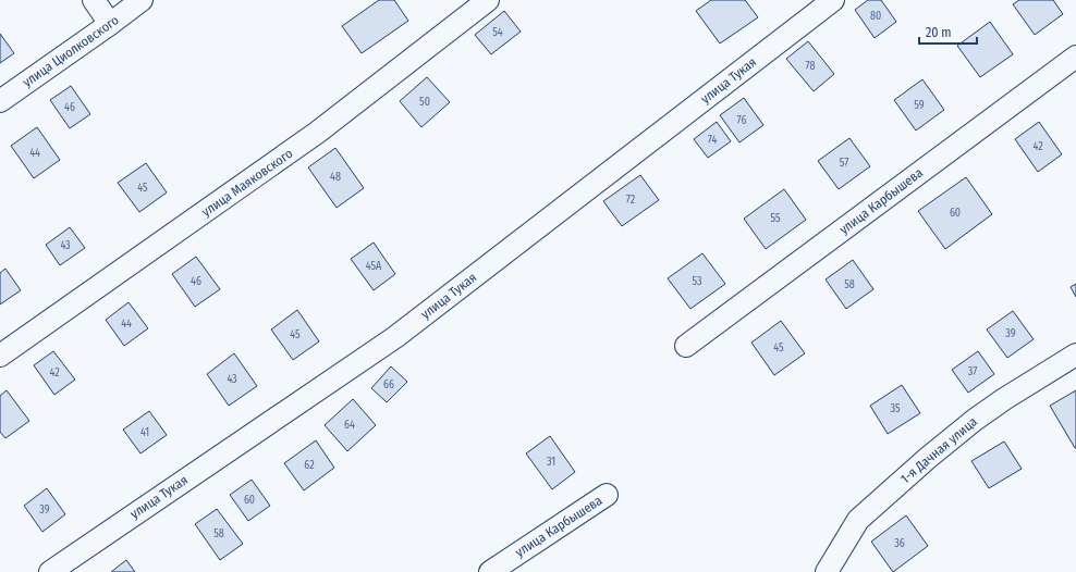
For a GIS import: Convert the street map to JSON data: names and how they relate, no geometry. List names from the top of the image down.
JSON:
{
  "streets": {
    "street": [
      "улица Циолковского",
      "улица Тукая",
      "улица Маяковского",
      "улица Карбышева",
      "1-я Дачная улица"
    ]
  },
  "house_numbers": [
    "80",
    "54",
    "78",
    "50",
    "59",
    "46",
    "76",
    "74",
    "42",
    "44",
    "57",
    "48",
    "45",
    "72",
    "60",
    "55",
    "43",
    "45А",
    "46",
    "53",
    "58",
    "44",
    "39",
    "45",
    "45",
    "37",
    "42",
    "43",
    "66",
    "35",
    "64",
    "41",
    "31",
    "62",
    "60",
    "39",
    "58",
    "36"
  ],
  "scale_bar": "20 m"
}
